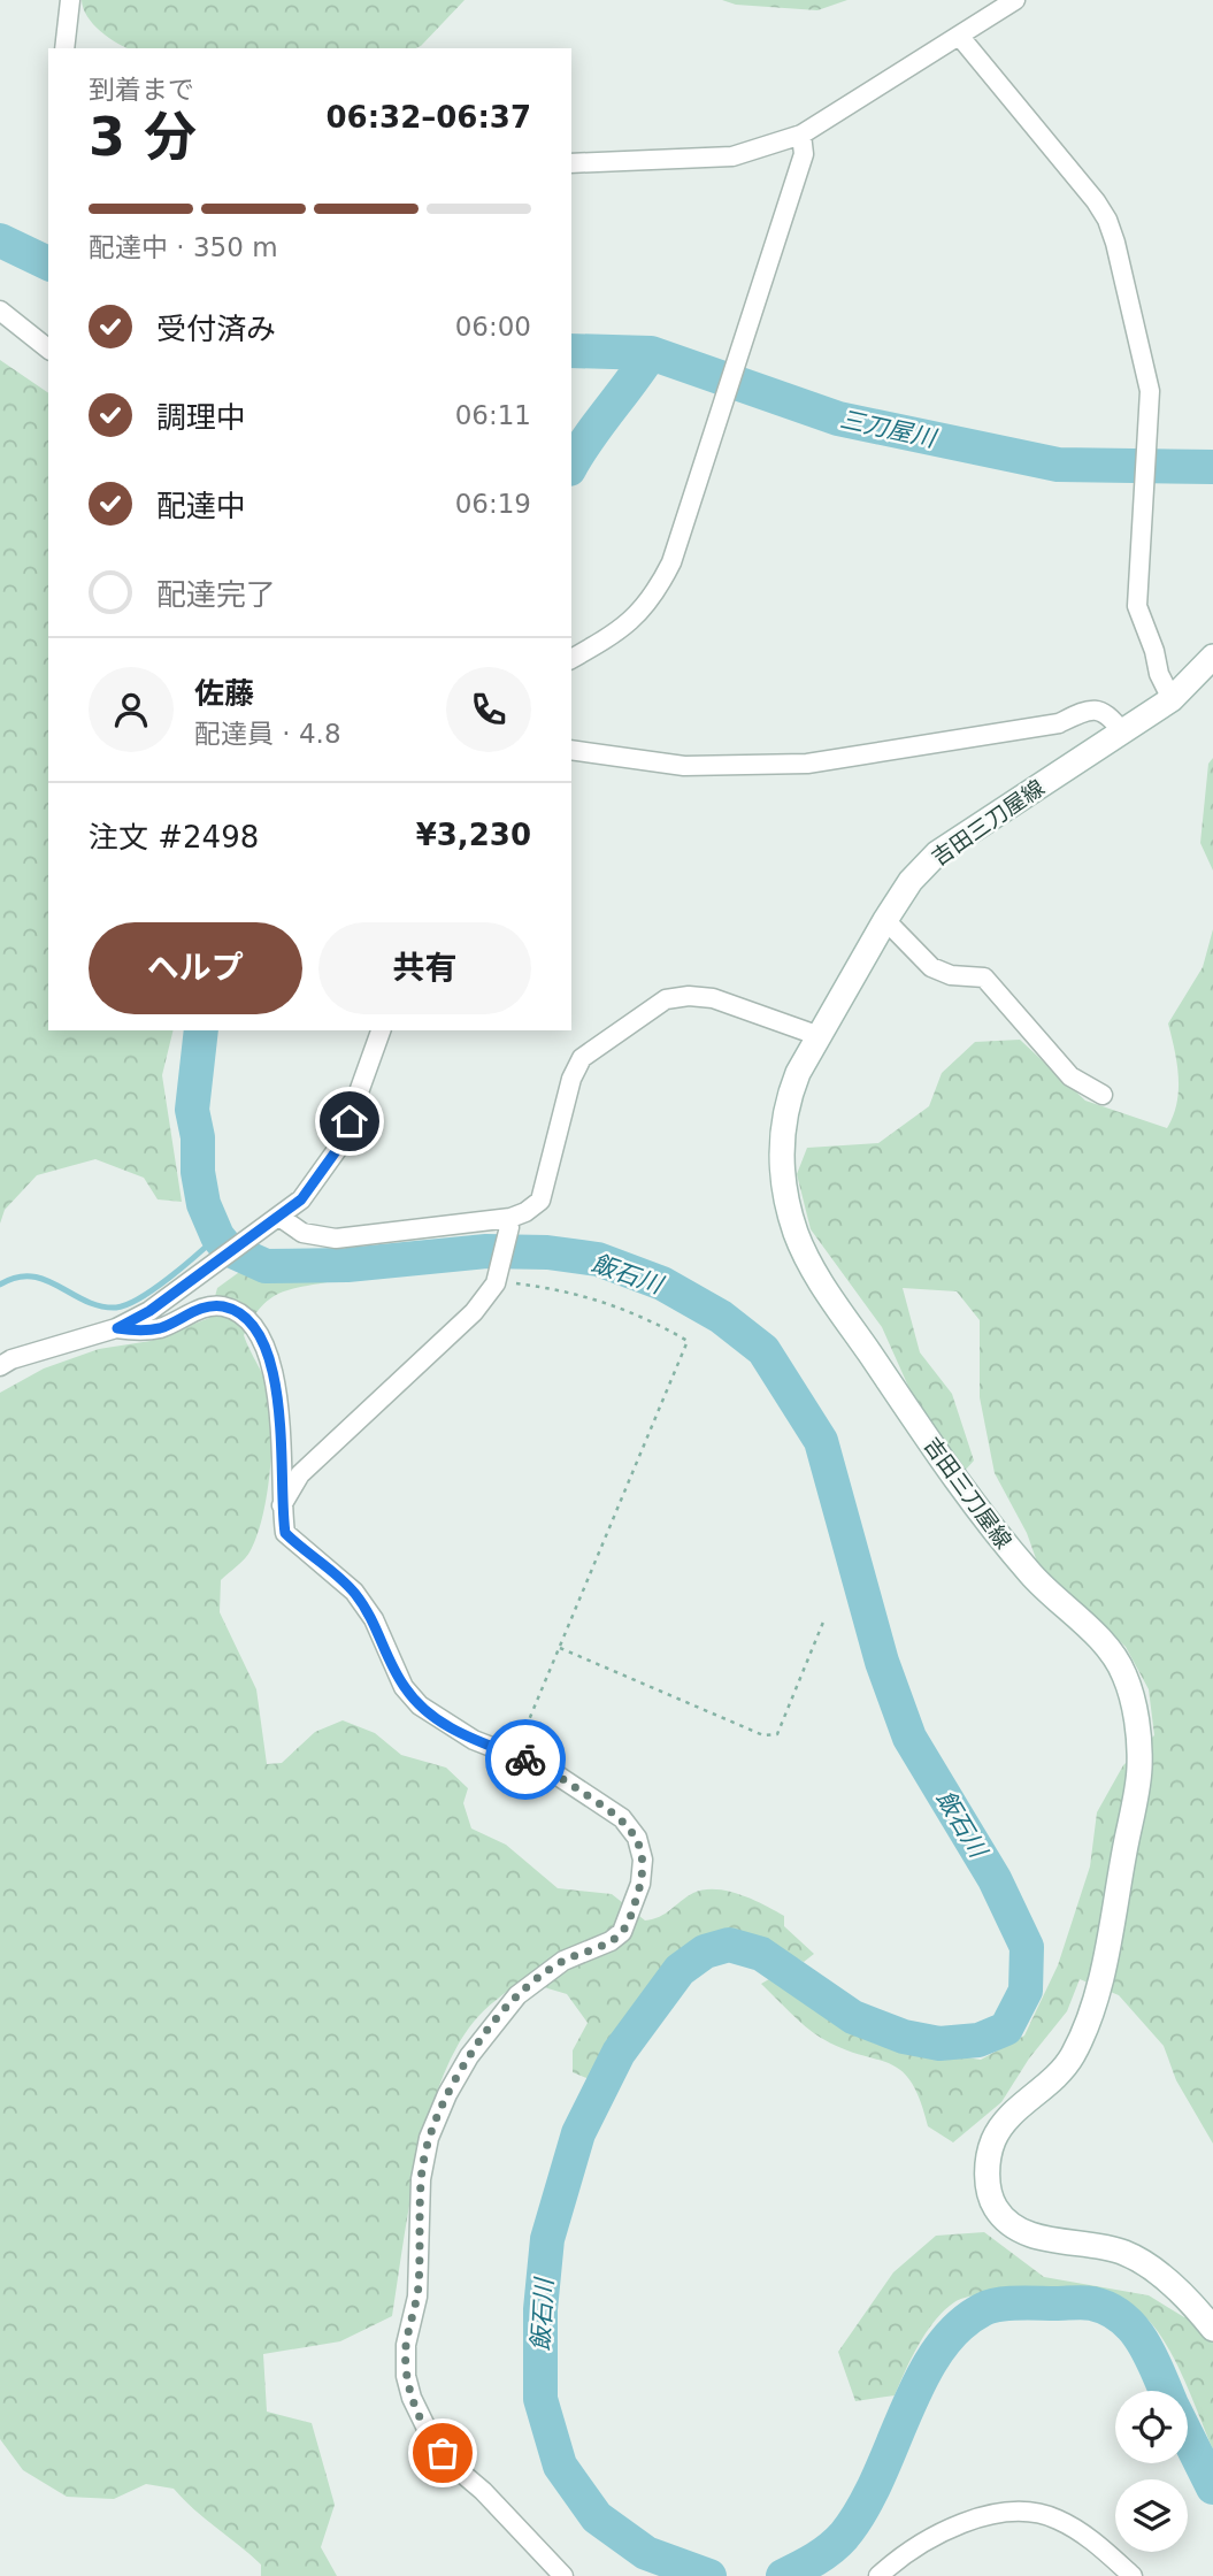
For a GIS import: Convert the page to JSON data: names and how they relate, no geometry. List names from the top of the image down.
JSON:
{
  "streets": {
    "main road": ["吉田三刀屋線"]
  },
  "water": ["三刀屋川", "飯石川"],
  "page": {
    "heading": ["3 分", "到着まで", "06:32–06:37"],
    "panel": [
      "佐藤",
      "配達員 · 4.8",
      "注文 #2498",
      "¥3,230"
    ],
    "bar": "配達中 · 350 m",
    "list": [
      ["受付済み", "06:00"],
      ["調理中", "06:11"],
      ["配達中", "06:19"],
      "配達完了"
    ],
    "buttons": ["ヘルプ", "共有"]
  }
}
